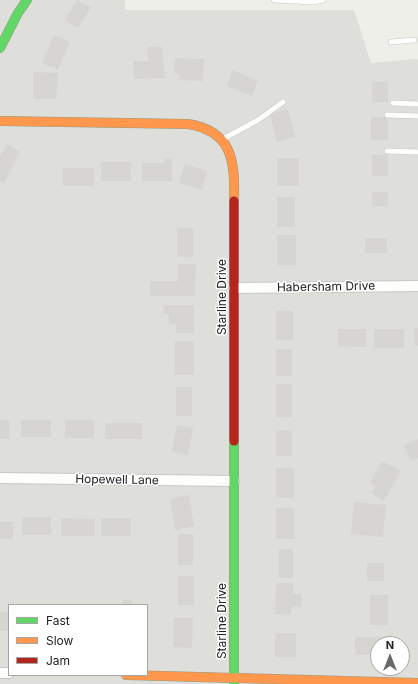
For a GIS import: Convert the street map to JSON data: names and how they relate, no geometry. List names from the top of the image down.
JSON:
{
  "streets": {
    "street": ["Habersham Drive", "Starline Drive", "Hopewell Lane"]
  },
  "crossings": [
    ["Habersham Drive", "Starline Drive"],
    ["Starline Drive", "Hopewell Lane"]
  ],
  "legend": ["Fast", "Slow", "Jam"],
  "north": "top"
}
